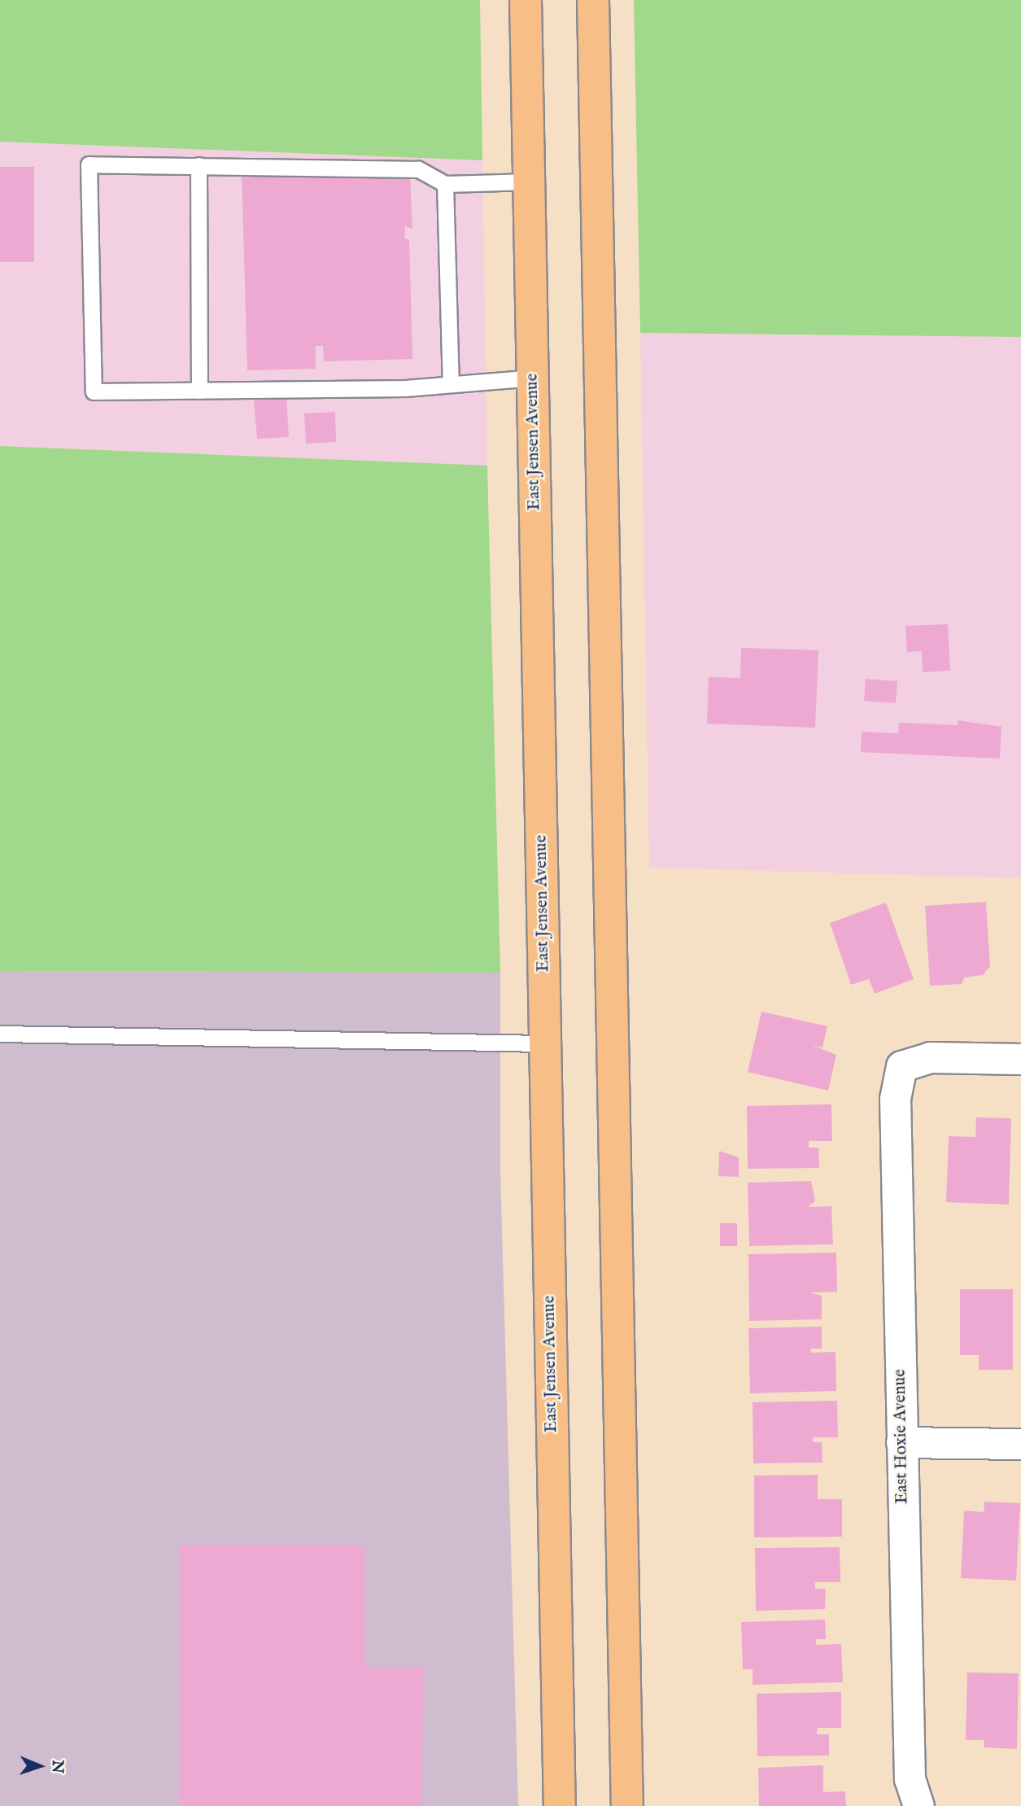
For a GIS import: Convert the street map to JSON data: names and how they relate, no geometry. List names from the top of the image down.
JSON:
{
  "streets": {
    "main road": ["East Jensen Avenue"],
    "street": ["East Hoxie Avenue"]
  },
  "north": "right"
}
